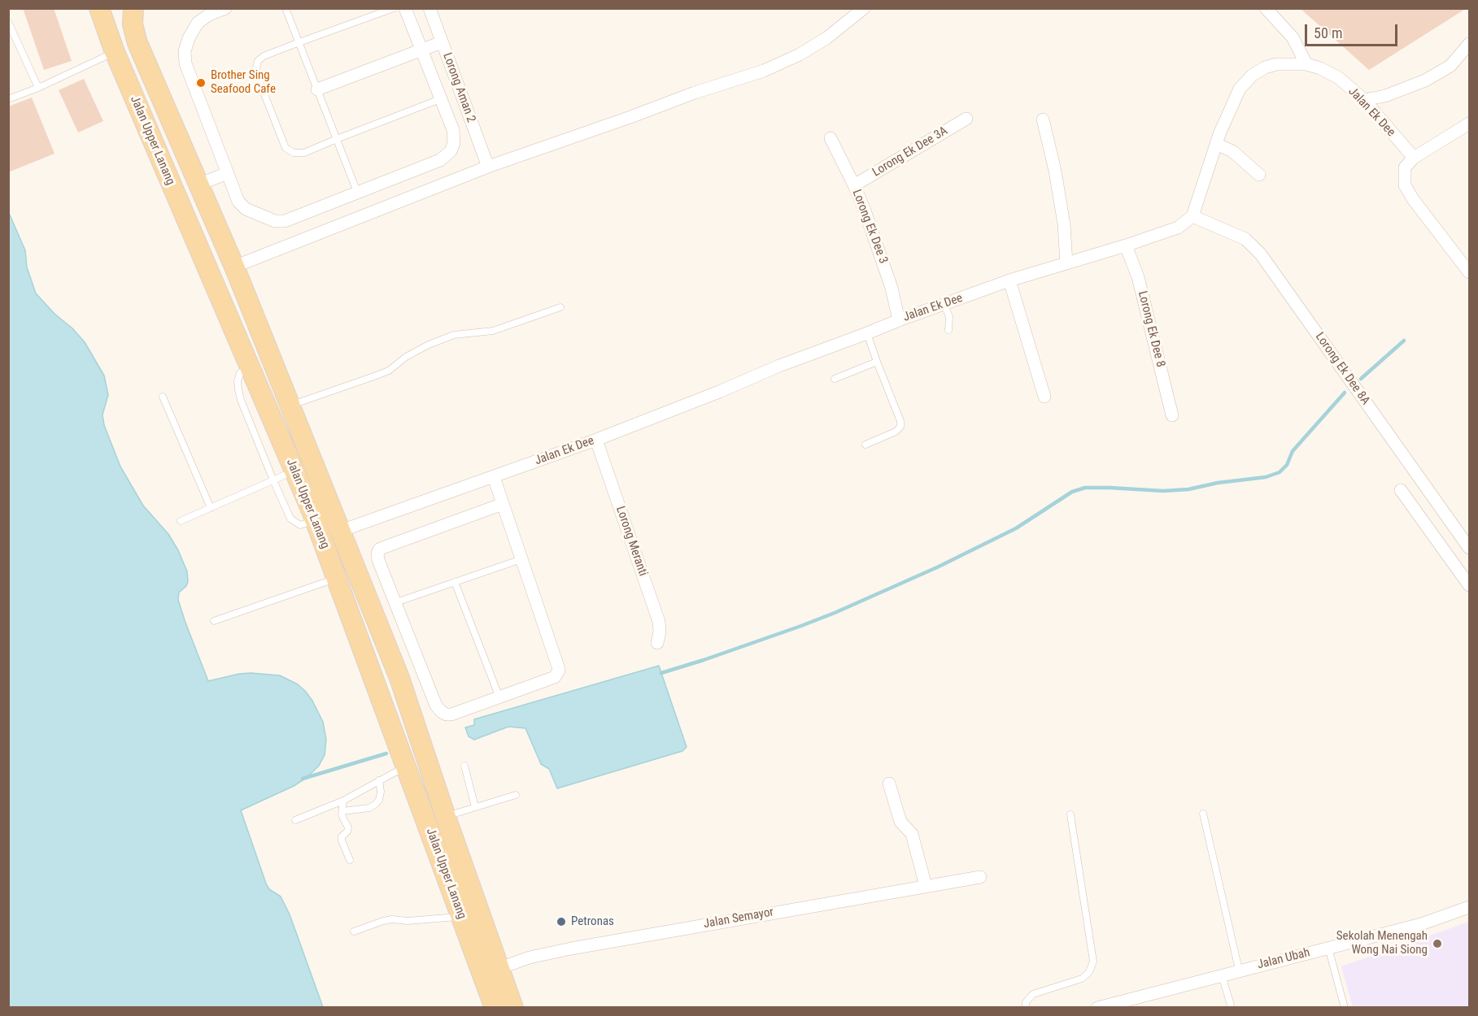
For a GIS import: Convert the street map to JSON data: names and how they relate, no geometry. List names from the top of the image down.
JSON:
{
  "streets": {
    "main road": ["Jalan Upper Lanang"],
    "street": [
      "Lorong Aman 2",
      "Jalan Ek Dee",
      "Lorong Ek Dee 3A",
      "Lorong Ek Dee 3",
      "Lorong Ek Dee 8",
      "Lorong Ek Dee 8A",
      "Lorong Meranti",
      "Jalan Semayor",
      "Jalan Ubah"
    ]
  },
  "crossings": [
    ["Jalan Ek Dee", "Jalan Upper Lanang"],
    ["Jalan Ek Dee", "Lorong Ek Dee 3"],
    ["Jalan Ek Dee", "Lorong Ek Dee 8"],
    ["Jalan Ek Dee", "Lorong Ek Dee 8A"],
    ["Jalan Ek Dee", "Lorong Meranti"],
    ["Jalan Upper Lanang", "Jalan Semayor"],
    ["Lorong Ek Dee 3A", "Lorong Ek Dee 3"]
  ],
  "places": ["Brother Sing Seafood Cafe", "Petronas", "Sekolah Menengah Wong Nai Siong"],
  "scale_bar": "50 m"
}
